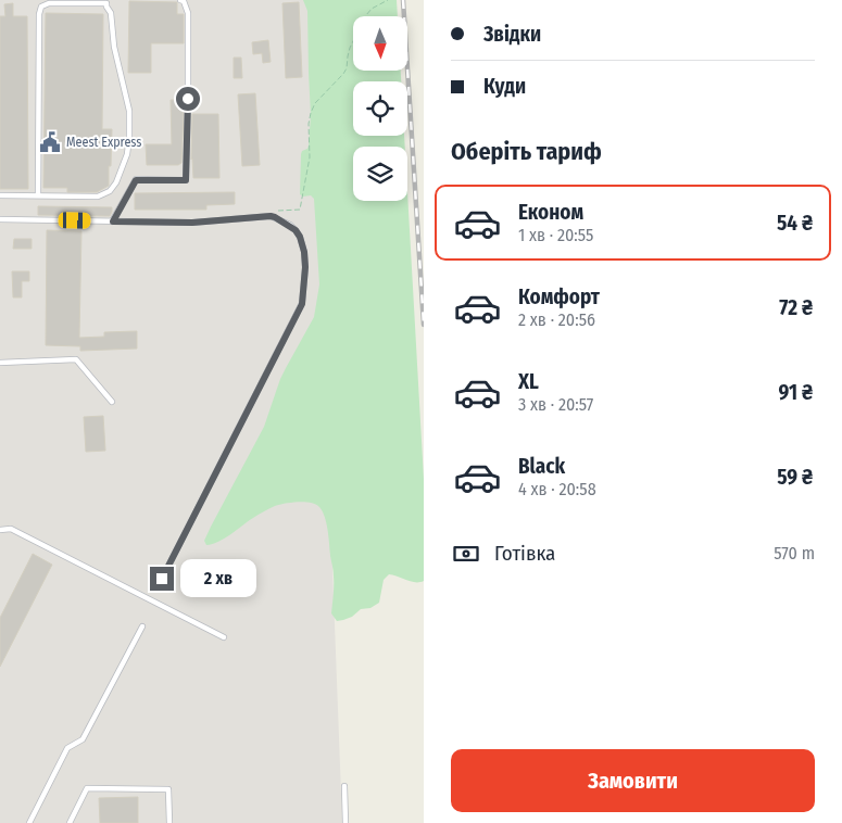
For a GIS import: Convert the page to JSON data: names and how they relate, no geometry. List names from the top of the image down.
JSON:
{
  "places": {
    "public building": ["Meest Express"]
  },
  "north": "bottom",
  "page": {
    "banner": ["Звідки", "Куди"],
    "heading": "Оберіть тариф",
    "list": [
      {
        "name": "Економ",
        "note": "1 хв · 20:55",
        "value": "54 ₴"
      },
      {
        "name": "Комфорт",
        "note": "2 хв · 20:56",
        "value": "72 ₴"
      },
      {
        "name": "XL",
        "note": "3 хв · 20:57",
        "value": "91 ₴"
      },
      {
        "name": "Black",
        "note": "4 хв · 20:58",
        "value": "59 ₴"
      }
    ],
    "pay": ["Готівка", "570 m"],
    "bubble": "2 хв",
    "buttons": "Замовити"
  }
}
